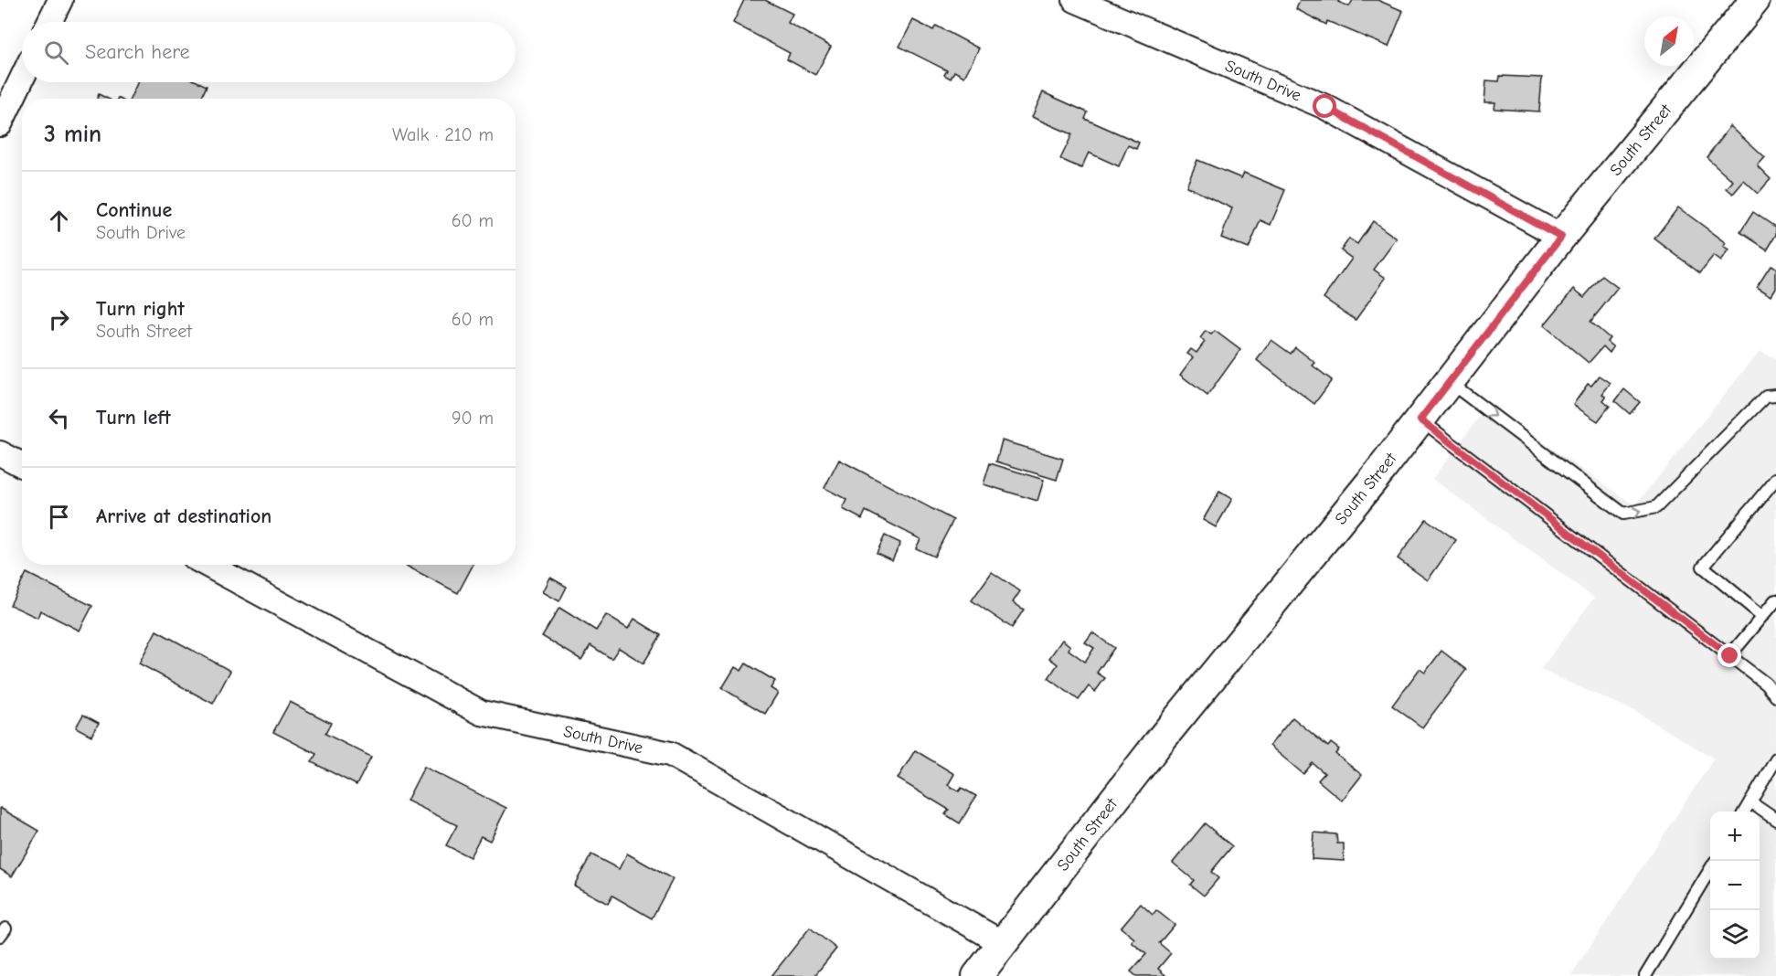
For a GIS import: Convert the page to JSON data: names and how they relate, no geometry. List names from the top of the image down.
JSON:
{
  "streets": {
    "street": ["South Drive", "South Street"]
  },
  "crossings": [
    ["South Drive", "South Street"]
  ],
  "north": "top right",
  "page": {
    "search": "Search here",
    "heading": ["3 min", "Walk · 210 m"],
    "list": [
      ["Continue", "South Drive", "60 m"],
      ["Turn right", "South Street", "60 m"],
      ["Turn left", "90 m"],
      "Arrive at destination"
    ],
    "map_buttons": ["+", "−"]
  }
}
